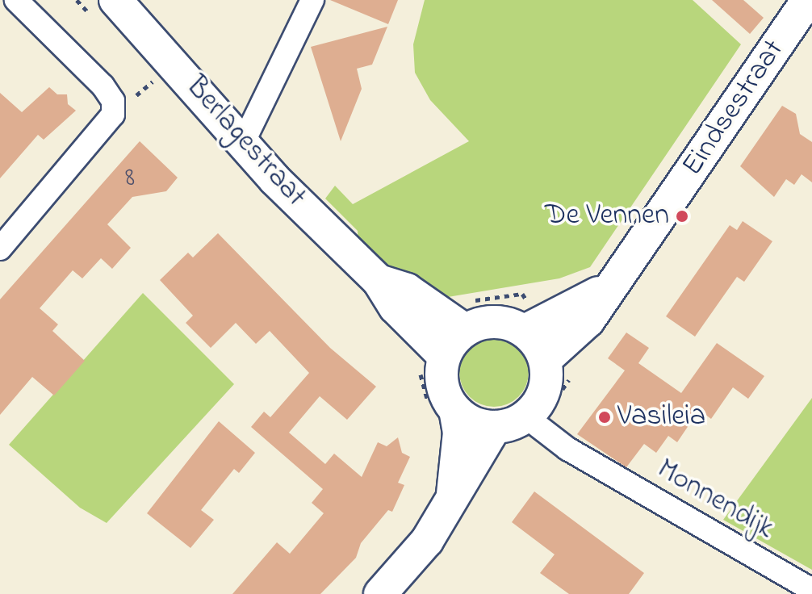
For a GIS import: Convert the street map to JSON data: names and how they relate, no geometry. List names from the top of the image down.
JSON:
{
  "streets": {
    "street": ["Eindsestraat", "Berlagestraat", "Monnendijk"]
  },
  "crossings": [
    ["Eindsestraat", "Berlagestraat"],
    ["Eindsestraat", "Monnendijk"],
    ["Berlagestraat", "Monnendijk"]
  ],
  "places": ["De Vennen", "Vasileia"],
  "house_numbers": ["8"]
}
